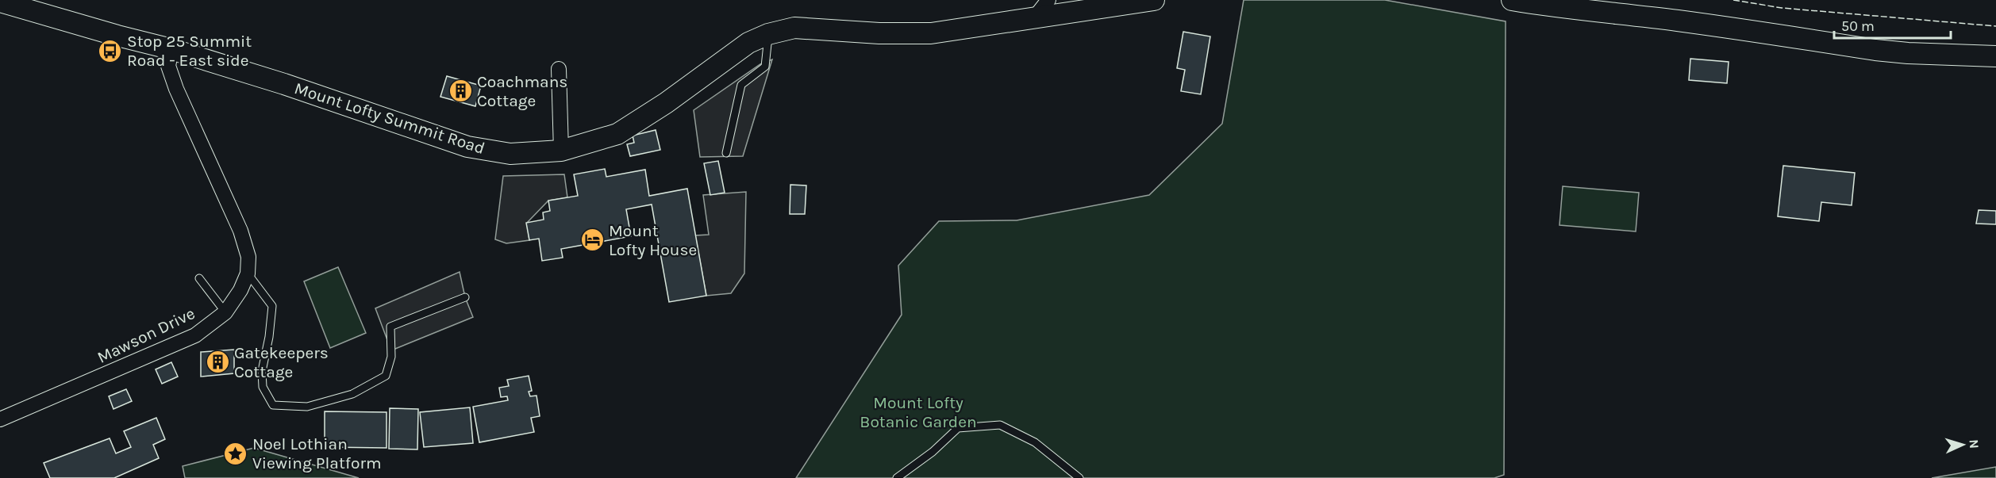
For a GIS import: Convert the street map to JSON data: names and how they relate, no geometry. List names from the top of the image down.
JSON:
{
  "streets": {
    "main road": ["Mount Lofty Summit Road"],
    "street": ["Mawson Drive"]
  },
  "parks": ["Mount Lofty Botanic Garden"],
  "places": {
    "bus stop": ["Stop 25 Summit Road - East side"],
    "building": ["Coachmans Cottage", "Gatekeepers Cottage"],
    "hotel": ["Mount Lofty House"],
    "place": ["Noel Lothian Viewing Platform"]
  },
  "scale_bar": "50 m",
  "north": "right"
}
